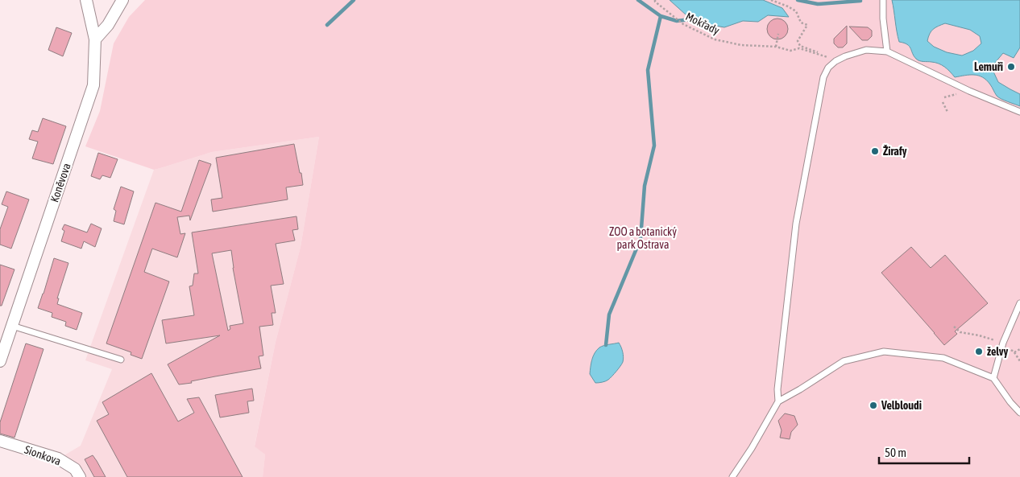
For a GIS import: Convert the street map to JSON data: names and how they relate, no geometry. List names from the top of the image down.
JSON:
{
  "streets": {
    "street": ["Koněvova", "Sionkova"],
    "path": ["Mokřady"]
  },
  "parks": ["ZOO a botanický park Ostrava"],
  "places": [
    "Lemuři",
    "Žirafy",
    "želvy",
    "Velbloudi"
  ],
  "scale_bar": "50 m"
}
